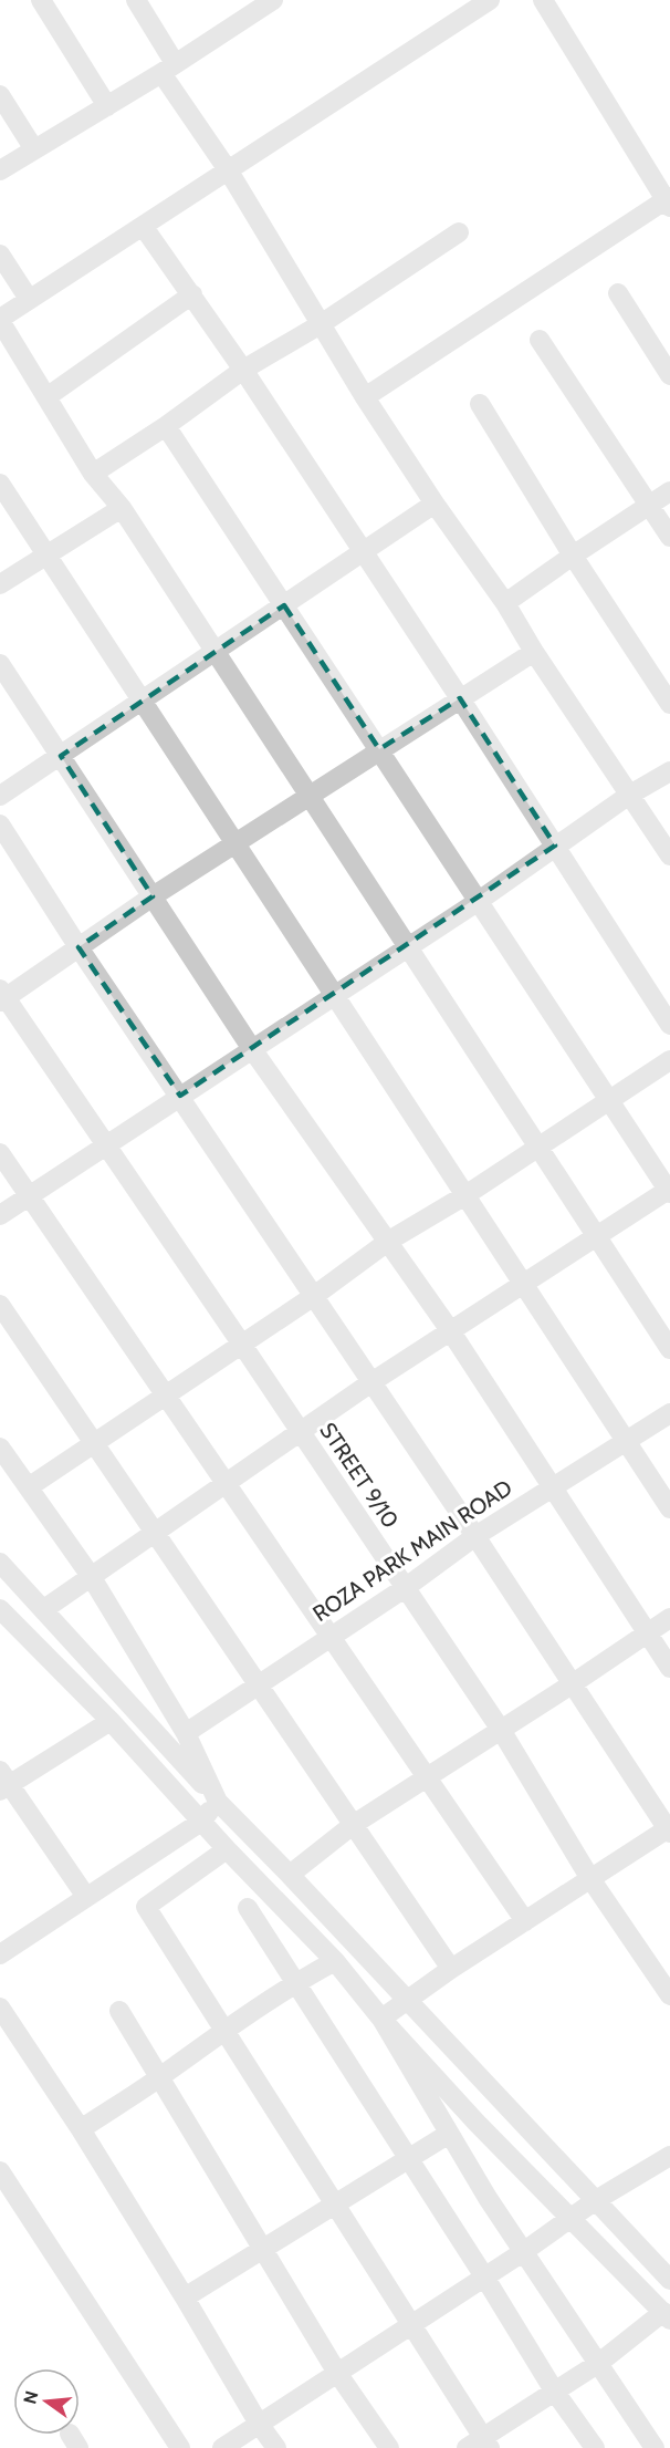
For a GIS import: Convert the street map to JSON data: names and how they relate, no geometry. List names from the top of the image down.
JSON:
{
  "streets": {
    "street": ["STREET 9/10", "ROZA PARK MAIN ROAD"]
  },
  "crossings": [
    ["STREET 9/10", "ROZA PARK MAIN ROAD"]
  ],
  "north": "left"
}
